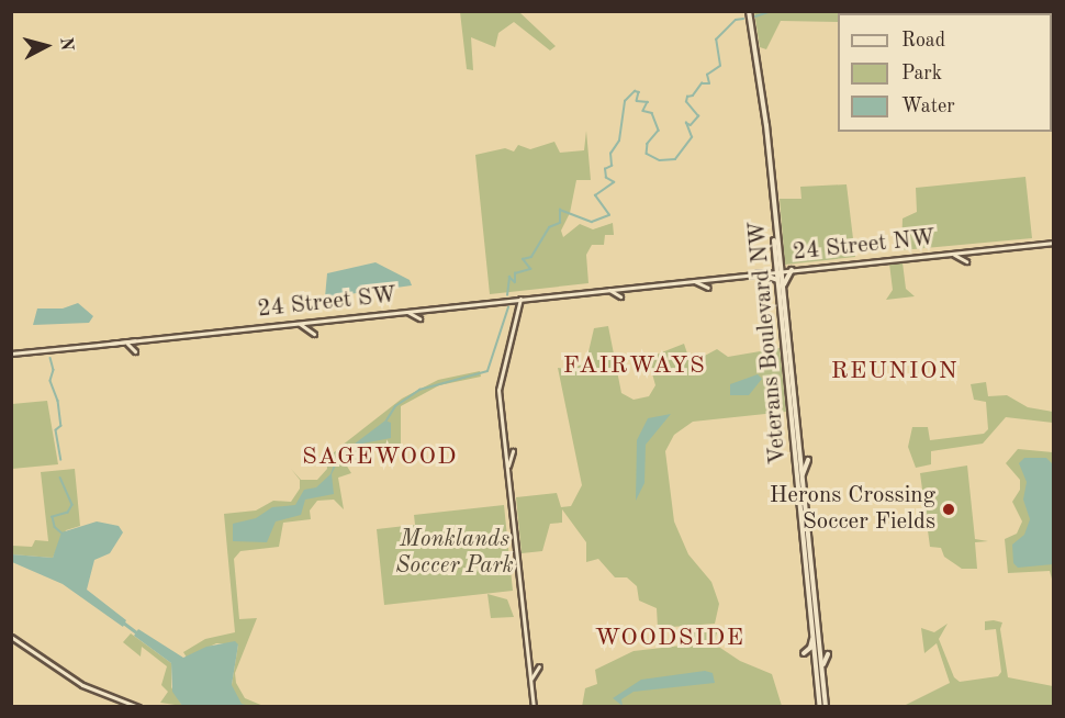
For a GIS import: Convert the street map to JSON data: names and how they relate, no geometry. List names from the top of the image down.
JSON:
{
  "streets": {
    "main road": ["Veterans Boulevard NW"],
    "street": ["24 Street NW", "24 Street SW"]
  },
  "crossings": [
    ["24 Street NW", "24 Street SW"],
    ["24 Street NW", "Veterans Boulevard NW"]
  ],
  "districts": [
    "FAIRWAYS",
    "REUNION",
    "SAGEWOOD",
    "WOODSIDE"
  ],
  "parks": ["Monklands Soccer Park"],
  "places": ["Herons Crossing Soccer Fields"],
  "legend": ["Road", "Park", "Water"],
  "north": "right"
}
